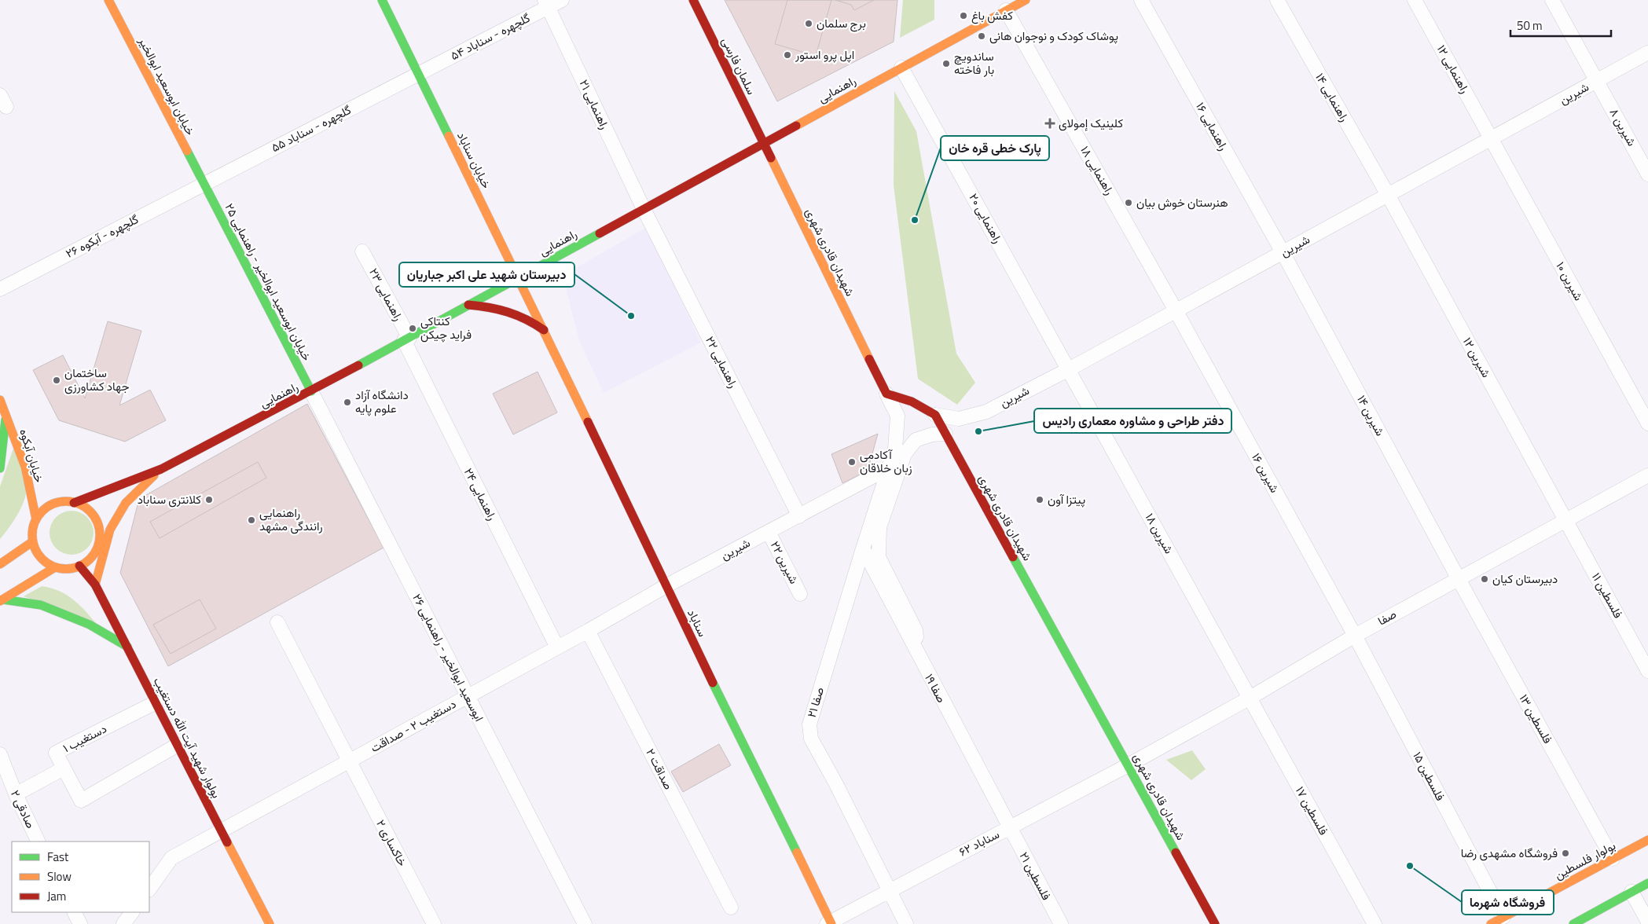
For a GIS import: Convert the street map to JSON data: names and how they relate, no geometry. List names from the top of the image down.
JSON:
{
  "streets": {
    "main road": [
      "سلمان فارسی",
      "خیابان ابوسعید ابوالخیر",
      "راهنمایی",
      "خیابان سناباد",
      "شهیدان قادری شهری",
      "خیابان ابوسعید ابوالخیر - راهنمایی ۲۵",
      "خیابان آبکوه",
      "سناباد",
      "بولوار شهید آیت الله دستغیب",
      "بولوار فلسطین"
    ],
    "street": [
      "گلچهره - سناباد ۵۴",
      "راهنمایی ۱۲",
      "شیرین",
      "راهنمایی ۱۴",
      "راهنمایی ۲۱",
      "راهنمایی ۱۶",
      "شیرین ۸",
      "گلچهره - سناباد ۵۵",
      "راهنمایی ۱۸",
      "راهنمایی ۲۰",
      "گلچهره - آبکوه ۲۶",
      "شیرین ۱۰",
      "راهنمایی ۲۳",
      "شیرین ۱۲",
      "راهنمایی ۲۲",
      "شیرین ۱۴",
      "شیرین ۱۶",
      "راهنمایی ۲۴",
      "شیرین ۱۸",
      "شیرین ۲۲",
      "فلسطین ۱۱",
      "صفا",
      "ابوسعید ابوالخیر - راهنمایی ۲۶",
      "صفا ۱۹",
      "صفا ۲۱",
      "فلسطین ۱۳",
      "دستغیب ۲ - صداقت",
      "دستغیب ۱",
      "صداقت ۲",
      "فلسطین ۱۵",
      "صادقی ۲",
      "فلسطین ۱۷",
      "خاکساری ۲",
      "سناباد ۶۲",
      "فلسطین ۲۱"
    ]
  },
  "crossings": [
    ["گلچهره - سناباد ۵۴", "راهنمایی ۲۱"],
    ["گلچهره - سناباد ۵۴", "گلچهره - سناباد ۵۵"],
    ["گلچهره - سناباد ۵۴", "خیابان سناباد"],
    ["سلمان فارسی", "راهنمایی"],
    ["سلمان فارسی", "شهیدان قادری شهری"],
    ["راهنمایی ۱۲", "شیرین"],
    ["راهنمایی ۱۲", "شیرین ۱۰"],
    ["خیابان ابوسعید ابوالخیر", "گلچهره - سناباد ۵۵"],
    ["خیابان ابوسعید ابوالخیر", "گلچهره - آبکوه ۲۶"],
    ["خیابان ابوسعید ابوالخیر", "خیابان ابوسعید ابوالخیر - راهنمایی ۲۵"],
    ["راهنمایی", "راهنمایی ۲۱"],
    ["راهنمایی", "خیابان سناباد"],
    ["راهنمایی", "راهنمایی ۱۸"],
    ["راهنمایی", "راهنمایی ۲۰"],
    ["راهنمایی", "شهیدان قادری شهری"],
    ["راهنمایی", "خیابان ابوسعید ابوالخیر - راهنمایی ۲۵"],
    ["راهنمایی", "راهنمایی ۲۳"],
    ["راهنمایی", "راهنمایی ۲۲"],
    ["راهنمایی", "خیابان آبکوه"],
    ["راهنمایی", "راهنمایی ۲۴"],
    ["راهنمایی", "ابوسعید ابوالخیر - راهنمایی ۲۶"],
    ["راهنمایی", "بولوار شهید آیت الله دستغیب"],
    ["شیرین", "راهنمایی ۱۴"],
    ["شیرین", "راهنمایی ۱۶"],
    ["شیرین", "شیرین ۸"],
    ["شیرین", "راهنمایی ۱۸"],
    ["شیرین", "راهنمایی ۲۰"],
    ["شیرین", "شهیدان قادری شهری"],
    ["شیرین", "شیرین ۱۰"],
    ["شیرین", "شیرین ۱۲"],
    ["شیرین", "راهنمایی ۲۲"],
    ["شیرین", "شیرین ۱۴"],
    ["شیرین", "شیرین ۱۶"],
    ["شیرین", "شیرین ۱۸"],
    ["شیرین", "شیرین ۲۲"],
    ["شیرین", "سناباد"],
    ["شیرین", "صفا ۲۱"],
    ["شیرین", "دستغیب ۲ - صداقت"],
    ["راهنمایی ۱۴", "شیرین ۱۲"],
    ["راهنمایی ۲۱", "راهنمایی ۲۲"],
    ["راهنمایی ۱۶", "شیرین ۱۴"],
    ["گلچهره - سناباد ۵۵", "خیابان سناباد"],
    ["گلچهره - سناباد ۵۵", "گلچهره - آبکوه ۲۶"],
    ["گلچهره - سناباد ۵۵", "خیابان ابوسعید ابوالخیر - راهنمایی ۲۵"],
    ["خیابان سناباد", "سناباد"],
    ["راهنمایی ۱۸", "شیرین ۱۶"],
    ["راهنمایی ۲۰", "شیرین ۱۸"],
    ["گلچهره - آبکوه ۲۶", "خیابان ابوسعید ابوالخیر - راهنمایی ۲۵"],
    ["شهیدان قادری شهری", "صفا"],
    ["شهیدان قادری شهری", "صفا ۲۱"],
    ["شهیدان قادری شهری", "سناباد ۶۲"],
    ["خیابان ابوسعید ابوالخیر - راهنمایی ۲۵", "ابوسعید ابوالخیر - راهنمایی ۲۶"],
    ["راهنمایی ۲۳", "راهنمایی ۲۴"],
    ["شیرین ۱۲", "فلسطین ۱۱"],
    ["شیرین ۱۲", "صفا"],
    ["شیرین ۱۴", "صفا"],
    ["شیرین ۱۴", "فلسطین ۱۳"],
    ["خیابان آبکوه", "بولوار شهید آیت الله دستغیب"],
    ["شیرین ۱۶", "صفا"],
    ["شیرین ۱۶", "فلسطین ۱۵"],
    ["راهنمایی ۲۴", "دستغیب ۲ - صداقت"],
    ["شیرین ۱۸", "صفا"],
    ["شیرین ۱۸", "فلسطین ۱۷"],
    ["فلسطین ۱۱", "صفا"],
    ["صفا", "فلسطین ۱۳"],
    ["صفا", "فلسطین ۱۵"],
    ["صفا", "فلسطین ۱۷"],
    ["صفا", "سناباد ۶۲"],
    ["سناباد", "دستغیب ۲ - صداقت"],
    ["سناباد", "سناباد ۶۲"],
    ["ابوسعید ابوالخیر - راهنمایی ۲۶", "دستغیب ۲ - صداقت"],
    ["صفا ۱۹", "صفا ۲۱"],
    ["صفا ۱۹", "سناباد ۶۲"],
    ["صفا ۱۹", "فلسطین ۲۱"],
    ["صفا ۲۱", "سناباد ۶۲"],
    ["فلسطین ۱۳", "بولوار فلسطین"],
    ["دستغیب ۲ - صداقت", "بولوار شهید آیت الله دستغیب"],
    ["دستغیب ۲ - صداقت", "صداقت ۲"],
    ["دستغیب ۲ - صداقت", "خاکساری ۲"],
    ["بولوار شهید آیت الله دستغیب", "دستغیب ۱"],
    ["دستغیب ۱", "صادقی ۲"],
    ["فلسطین ۱۵", "بولوار فلسطین"],
    ["سناباد ۶۲", "فلسطین ۲۱"]
  ],
  "places": {
    "other": [
      "کفش باغ",
      "برج سلمان",
      "پوشاک کودک و نوجوان هانی",
      "اپل پرو استور",
      "ساندویچ بار فاخته",
      "هنرستان خوش بیان",
      "پارک خطی قره خان",
      "دبیرستان شهید علی اکبر جباریان",
      "کنتاکی فراید چیکن",
      "ساختمان جهاد کشاورزی",
      "دانشگاه آزاد علوم پایه",
      "دفتر طراحی و مشاوره معماری رادیس",
      "آکادمی زبان خلاقان",
      "کلانتری سناباد",
      "پیتزا آون",
      "راهنمایی رانندگی مشهد",
      "دبیرستان کیان",
      "فروشگاه مشهدی رضا",
      "فروشگاه شهرما"
    ],
    "health": ["کلینیک إمولای"]
  },
  "legend": ["Fast", "Slow", "Jam"],
  "scale_bar": "50 m"
}
